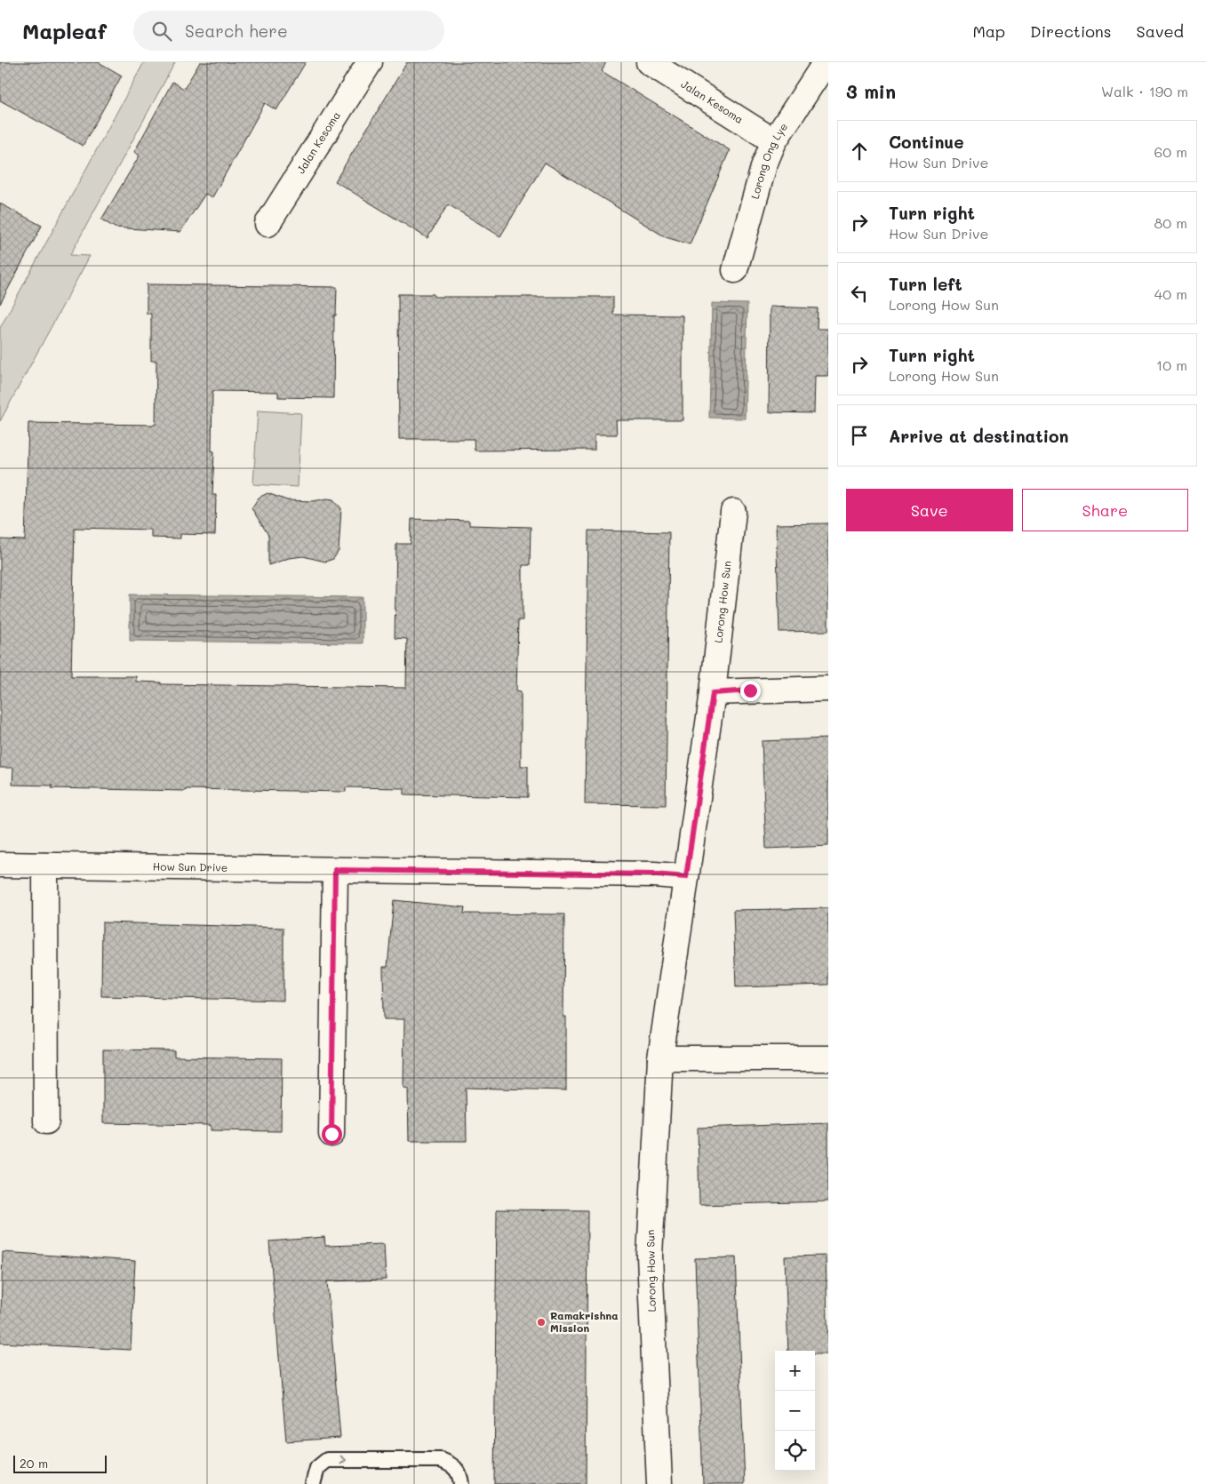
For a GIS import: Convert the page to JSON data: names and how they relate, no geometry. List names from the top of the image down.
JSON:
{
  "streets": {
    "street": [
      "Jalan Kesoma",
      "Lorong Ong Lye",
      "Lorong How Sun",
      "How Sun Drive"
    ]
  },
  "crossings": [
    ["Jalan Kesoma", "Lorong Ong Lye"],
    ["Lorong How Sun", "How Sun Drive"]
  ],
  "places": ["Ramakrishna Mission"],
  "scale_bar": "20 m",
  "page": {
    "header": "Mapleaf",
    "search": "Search here",
    "nav": ["Map", "Directions", "Saved"],
    "heading": ["3 min", "Walk · 190 m"],
    "list": [
      ["Continue", "How Sun Drive", "60 m"],
      ["Turn right", "How Sun Drive", "80 m"],
      ["Turn left", "Lorong How Sun", "40 m"],
      ["Turn right", "Lorong How Sun", "10 m"],
      "Arrive at destination"
    ],
    "buttons": ["Save", "Share"],
    "map_buttons": ["+", "−"],
    "scale": "20 m"
  }
}
